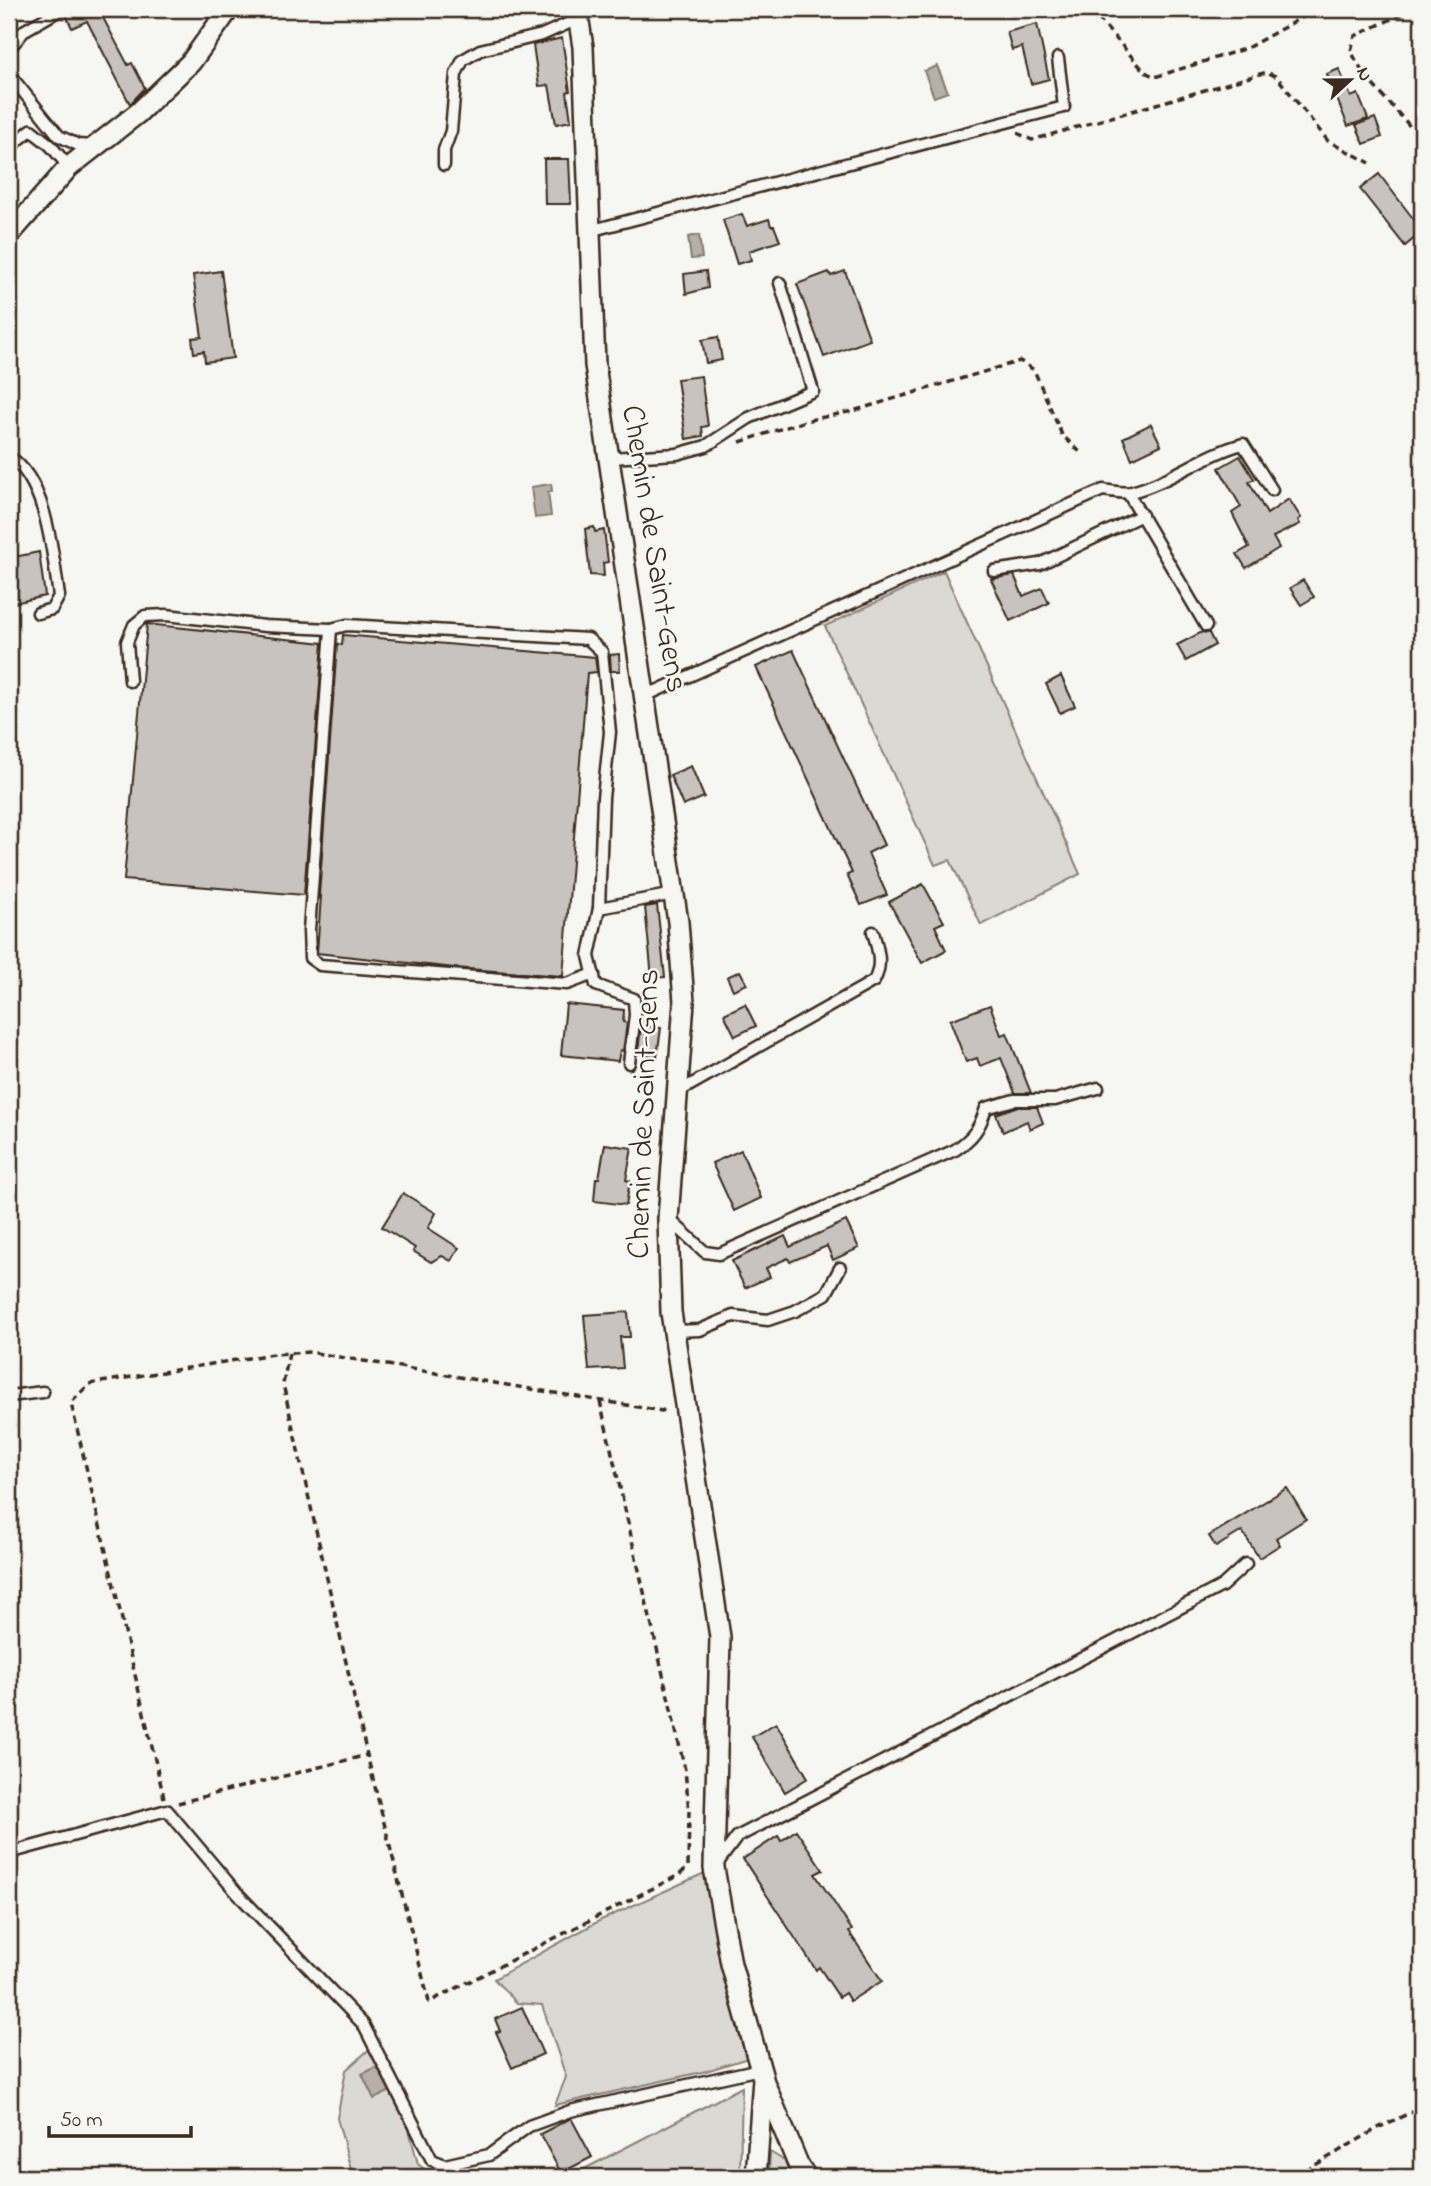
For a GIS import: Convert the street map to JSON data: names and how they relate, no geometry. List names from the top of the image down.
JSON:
{
  "streets": {
    "street": ["Chemin de Saint-Gens"]
  },
  "scale_bar": "50 m",
  "north": "right"
}
